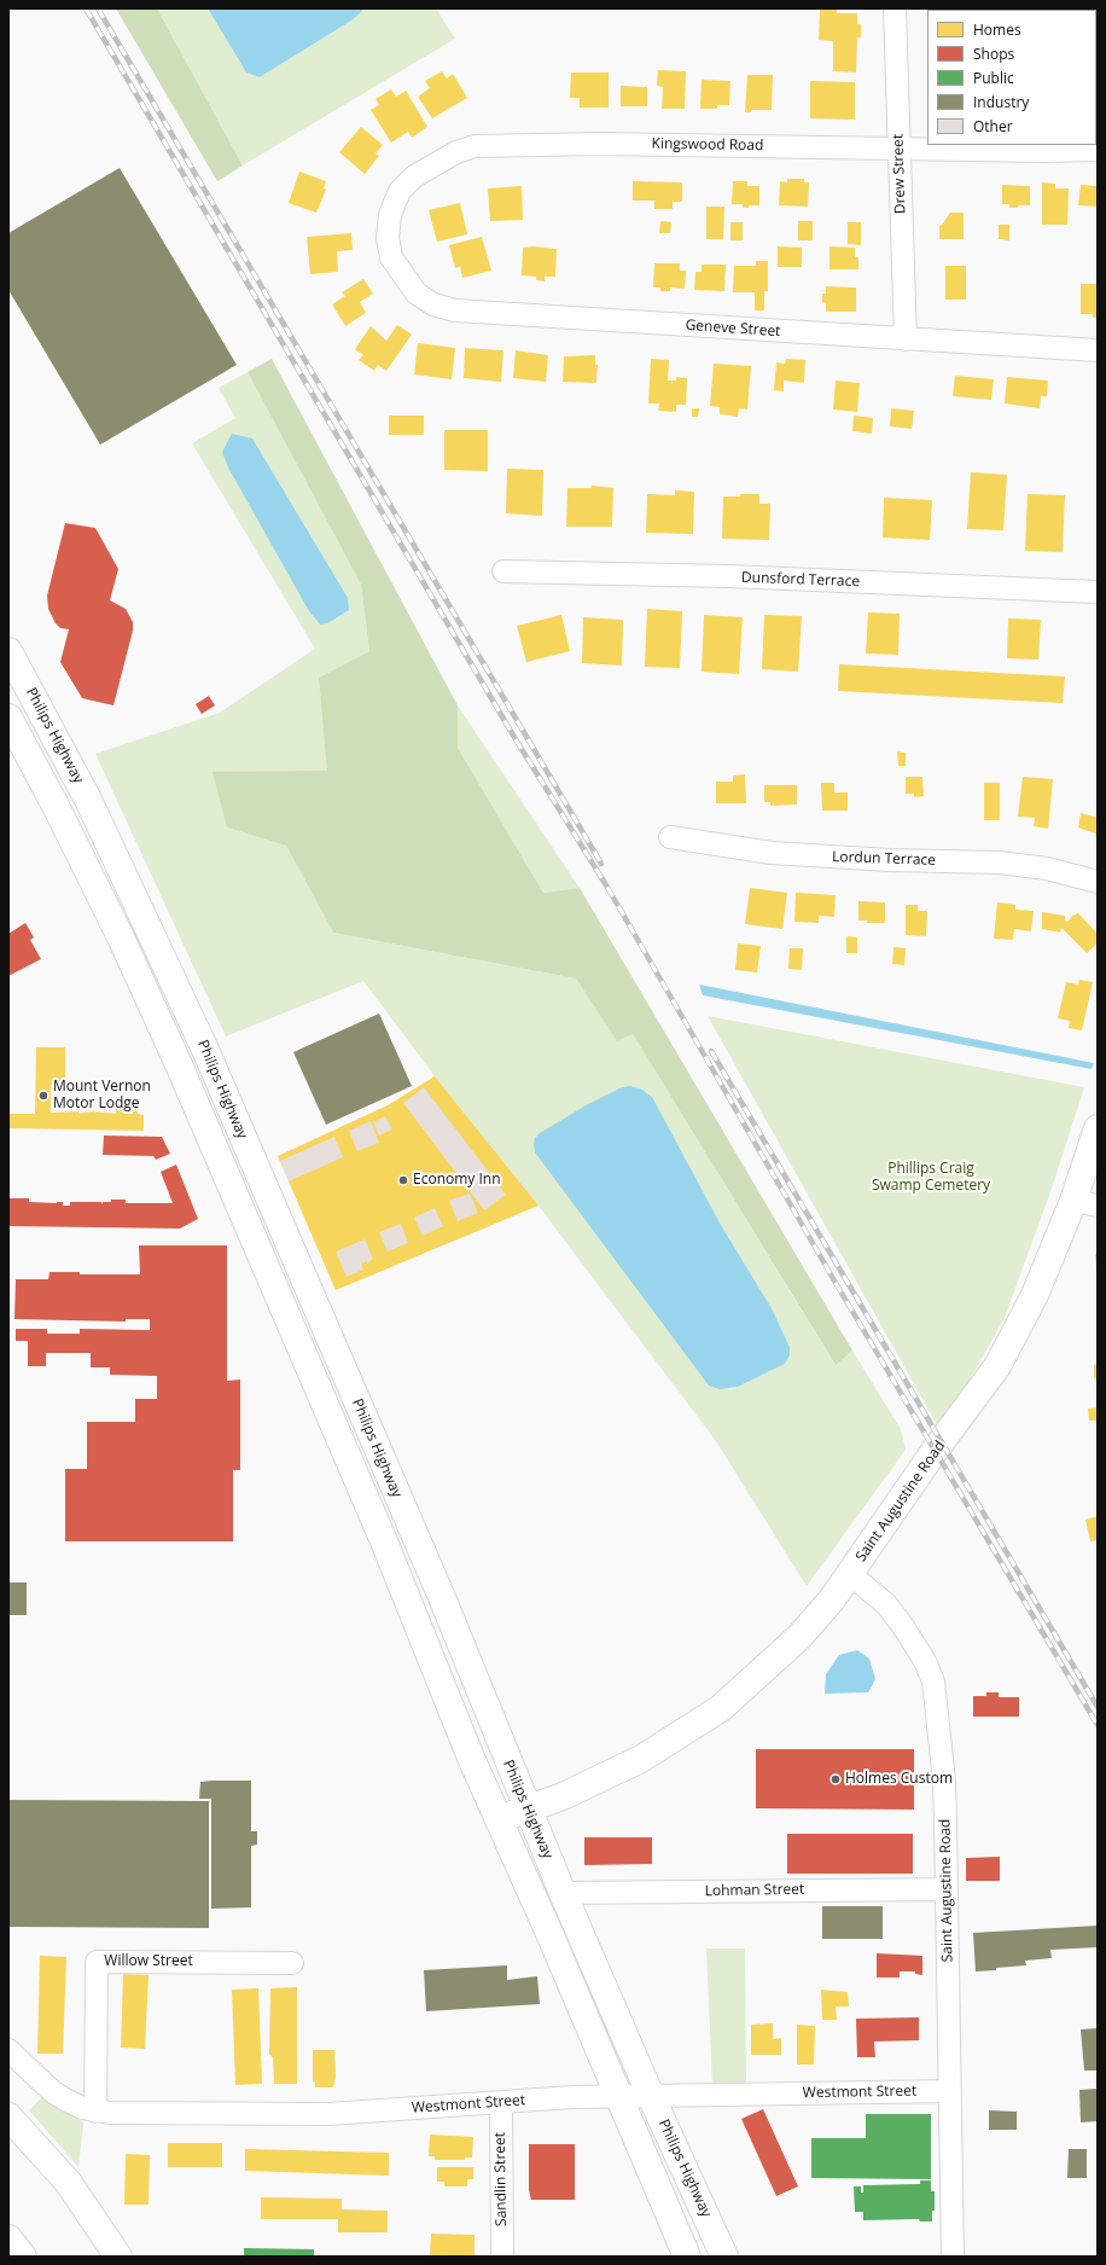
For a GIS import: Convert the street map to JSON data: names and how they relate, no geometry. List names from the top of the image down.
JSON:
{
  "streets": {
    "main road": ["Philips Highway", "Saint Augustine Road"],
    "street": [
      "Kingswood Road",
      "Drew Street",
      "Geneve Street",
      "Dunsford Terrace",
      "Lordun Terrace",
      "Lohman Street",
      "Willow Street",
      "Westmont Street",
      "Sandlin Street"
    ]
  },
  "crossings": [
    ["Kingswood Road", "Drew Street"],
    ["Kingswood Road", "Geneve Street"],
    ["Drew Street", "Geneve Street"],
    ["Philips Highway", "Lohman Street"],
    ["Philips Highway", "Westmont Street"],
    ["Saint Augustine Road", "Lohman Street"],
    ["Saint Augustine Road", "Westmont Street"],
    ["Willow Street", "Westmont Street"],
    ["Westmont Street", "Sandlin Street"]
  ],
  "parks": ["Phillips Craig Swamp Cemetery"],
  "places": ["Mount Vernon Motor Lodge", "Economy Inn", "Holmes Custom"],
  "legend": [
    "Homes",
    "Shops",
    "Public",
    "Industry",
    "Other"
  ]
}
